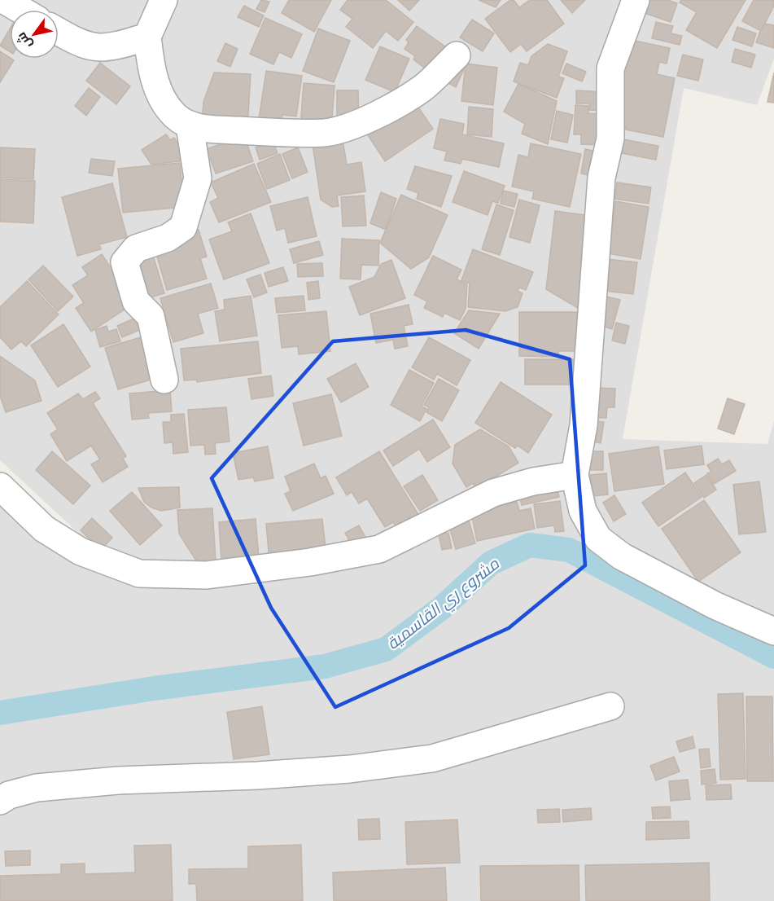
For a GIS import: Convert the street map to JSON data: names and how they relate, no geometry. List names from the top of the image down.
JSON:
{
  "water": ["مشروع ري القاسمية"],
  "north": "bottom left"
}
